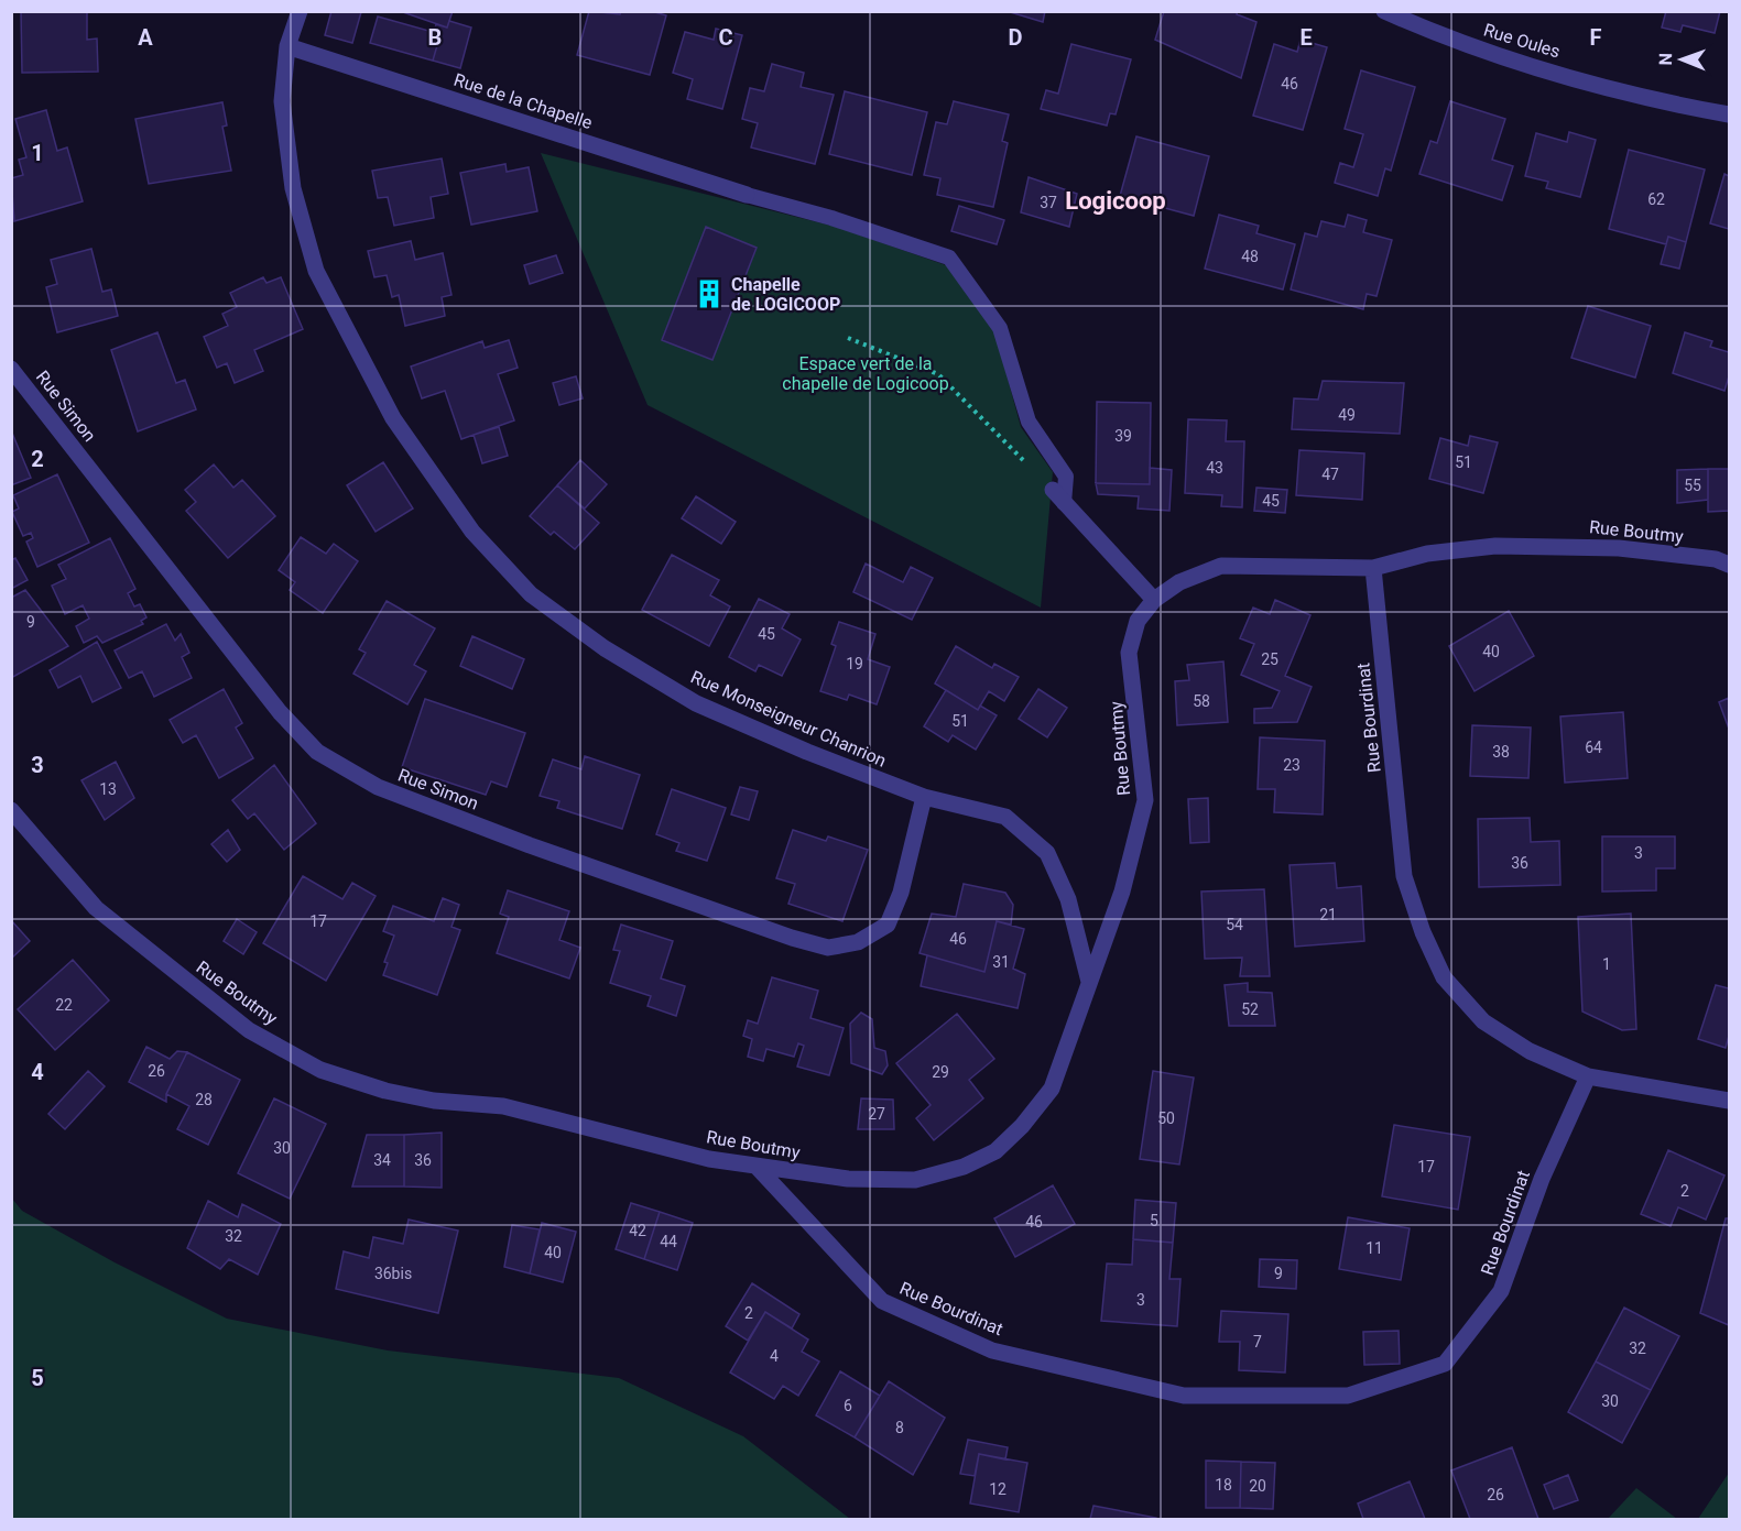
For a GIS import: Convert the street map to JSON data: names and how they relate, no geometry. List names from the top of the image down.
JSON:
{
  "streets": {
    "street": [
      "Rue Oules",
      "Rue de la Chapelle",
      "Rue Simon",
      "Rue Boutmy",
      "Rue Bourdinat",
      "Rue Monseigneur Chanrion"
    ]
  },
  "crossings": [
    ["Rue de la Chapelle", "Rue Monseigneur Chanrion"],
    ["Rue Simon", "Rue Monseigneur Chanrion"],
    ["Rue Boutmy", "Rue Bourdinat"],
    ["Rue Boutmy", "Rue Monseigneur Chanrion"]
  ],
  "districts": ["Logicoop"],
  "parks": ["Espace vert de la chapelle de Logicoop"],
  "places": {
    "building": ["Chapelle de LOGICOOP"]
  },
  "house_numbers": [
    "46",
    "62",
    "37",
    "48",
    "49",
    "39",
    "51",
    "43",
    "47",
    "55",
    "45",
    "9",
    "45",
    "40",
    "25",
    "19",
    "58",
    "51",
    "64",
    "38",
    "23",
    "13",
    "3",
    "36",
    "21",
    "17",
    "54",
    "46",
    "31",
    "1",
    "22",
    "52",
    "26",
    "29",
    "28",
    "27",
    "50",
    "30",
    "34",
    "36",
    "17",
    "2",
    "5",
    "46",
    "42",
    "32",
    "44",
    "11",
    "40",
    "36bis",
    "9",
    "3",
    "2",
    "7",
    "32",
    "4",
    "30",
    "6",
    "8",
    "18",
    "20",
    "12",
    "26"
  ],
  "north": "left",
  "grid": {
    "columns": [
      "A",
      "B",
      "C",
      "D",
      "E",
      "F"
    ],
    "rows": [
      "1",
      "2",
      "3",
      "4",
      "5"
    ]
  }
}
